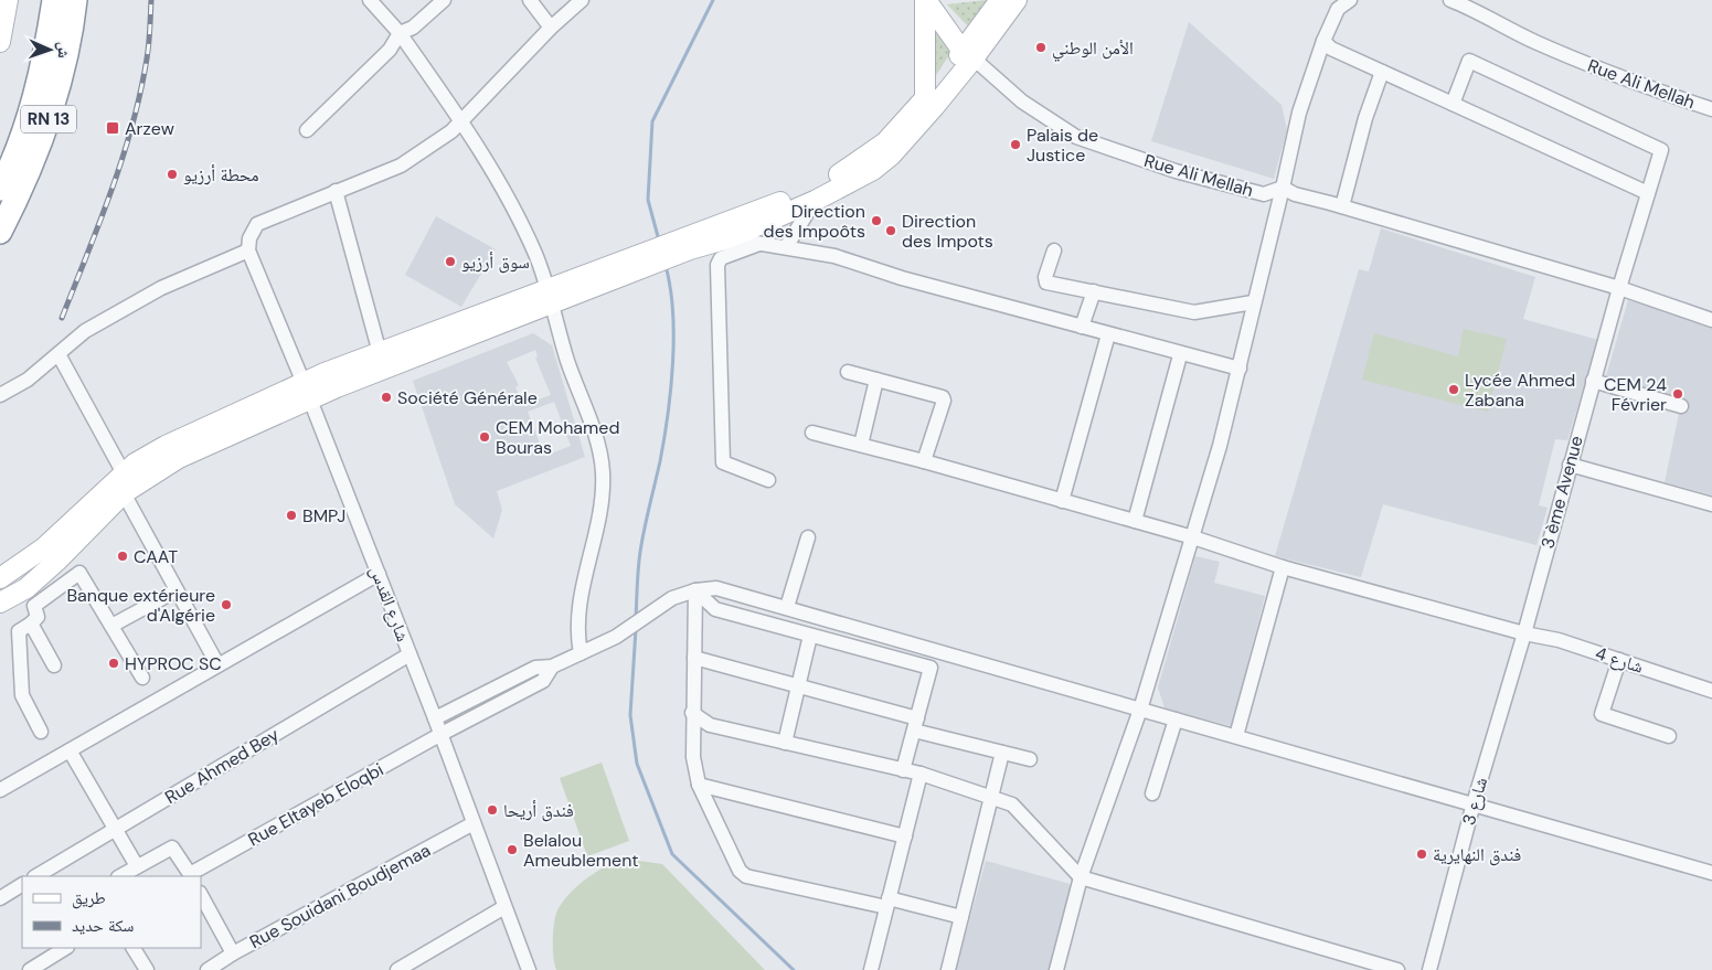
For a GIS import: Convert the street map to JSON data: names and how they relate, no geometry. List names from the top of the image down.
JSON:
{
  "streets": {
    "highway": ["RN 13"],
    "street": [
      "Rue Ali Mellah",
      "3 ème Avenue",
      "شارع القدس",
      "شارع 4",
      "Rue Ahmed Bey",
      "شارع 3",
      "Rue Eltayeb Eloqbi",
      "Rue Souidani Boudjemaa"
    ]
  },
  "crossings": [
    ["3 ème Avenue", "شارع 4"],
    ["3 ème Avenue", "شارع 3"],
    ["شارع القدس", "Rue Ahmed Bey"],
    ["شارع القدس", "Rue Eltayeb Eloqbi"],
    ["شارع القدس", "Rue Souidani Boudjemaa"],
    ["شارع 4", "شارع 3"]
  ],
  "places": {
    "other": [
      "الأمن الوطني",
      "Palais de Justice",
      "محطة أرزيو",
      "Direction des Impoôts",
      "Direction des Impots",
      "سوق أرزيو",
      "Lycée Ahmed Zabana",
      "CEM 24 Février",
      "Société Générale",
      "CEM Mohamed Bouras",
      "BMPJ",
      "CAAT",
      "Banque extérieure d'Algérie",
      "HYPROC SC",
      "فندق أريحا",
      "Belalou Ameublement",
      "فندق النهايرية"
    ],
    "transit": ["Arzew"]
  },
  "legend": ["طريق", "سكة حديد"],
  "north": "right"
}
